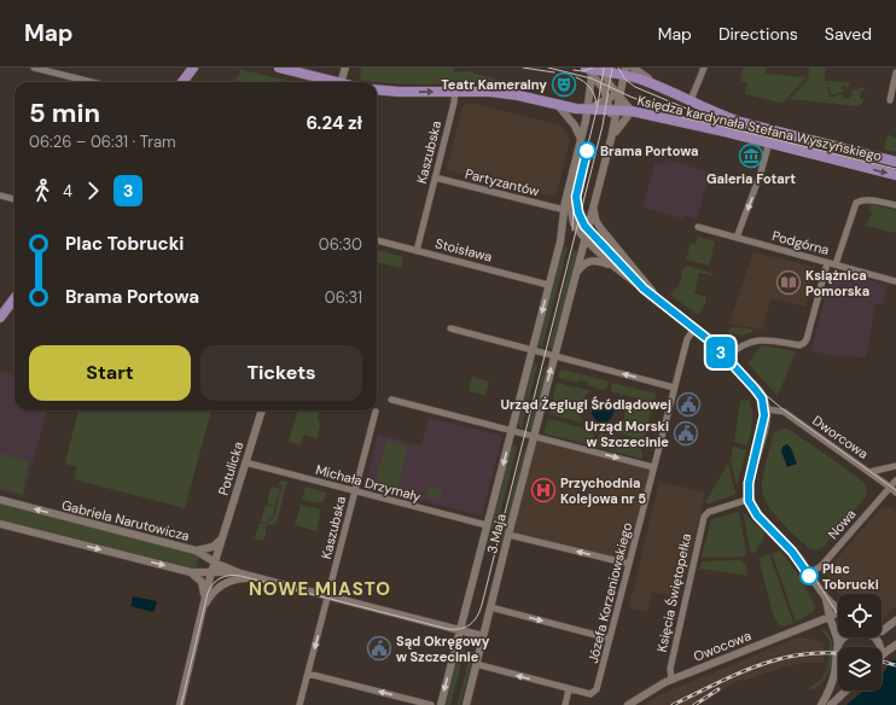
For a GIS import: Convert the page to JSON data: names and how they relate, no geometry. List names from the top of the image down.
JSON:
{
  "streets": {
    "main road": ["Księdza kardynała Stefana Wyszyńskiego"],
    "street": [
      "Kaszubska",
      "Partyzantów",
      "Podgórna",
      "Stoisława",
      "Dworcowa",
      "Potulicka",
      "Michała Drzymały",
      "Gabriela Narutowicza",
      "Nowa",
      "3 Maja",
      "Józefa Korzeniowskiego",
      "Księcia Świętopełka",
      "Owocowa"
    ]
  },
  "crossings": [
    ["Księdza kardynała Stefana Wyszyńskiego", "Kaszubska"],
    ["Kaszubska", "Partyzantów"],
    ["Kaszubska", "Stoisława"],
    ["Kaszubska", "Michała Drzymały"],
    ["Kaszubska", "Gabriela Narutowicza"],
    ["Partyzantów", "3 Maja"],
    ["Stoisława", "3 Maja"],
    ["Dworcowa", "Nowa"],
    ["Potulicka", "Michała Drzymały"],
    ["Potulicka", "Gabriela Narutowicza"],
    ["Michała Drzymały", "3 Maja"],
    ["Gabriela Narutowicza", "3 Maja"],
    ["Księcia Świętopełka", "Owocowa"]
  ],
  "districts": ["NOWE MIASTO"],
  "places": {
    "theatre": ["Teatr Kameralny"],
    "other": ["Brama Portowa", "Plac Tobrucki"],
    "museum": ["Galeria Fotart"],
    "library": ["Książnica Pomorska"],
    "public building": ["Urząd Żeglugi Śródlądowej", "Urząd Morski w Szczecinie", "Sąd Okręgowy w Szczecinie"],
    "hospital": ["Przychodnia Kolejowa nr 5"]
  },
  "lines": ["tram line 3"],
  "page": {
    "header": "Map",
    "nav": ["Map", "Directions", "Saved"],
    "on_map": "3",
    "heading": ["5 min", "06:26 – 06:31 · Tram", "6.24 zł"],
    "legs": ["4", "3"],
    "list": [
      {
        "name": "Plac Tobrucki",
        "value": "06:30"
      },
      {
        "name": "Brama Portowa",
        "value": "06:31"
      }
    ],
    "buttons": ["Start", "Tickets"]
  }
}
